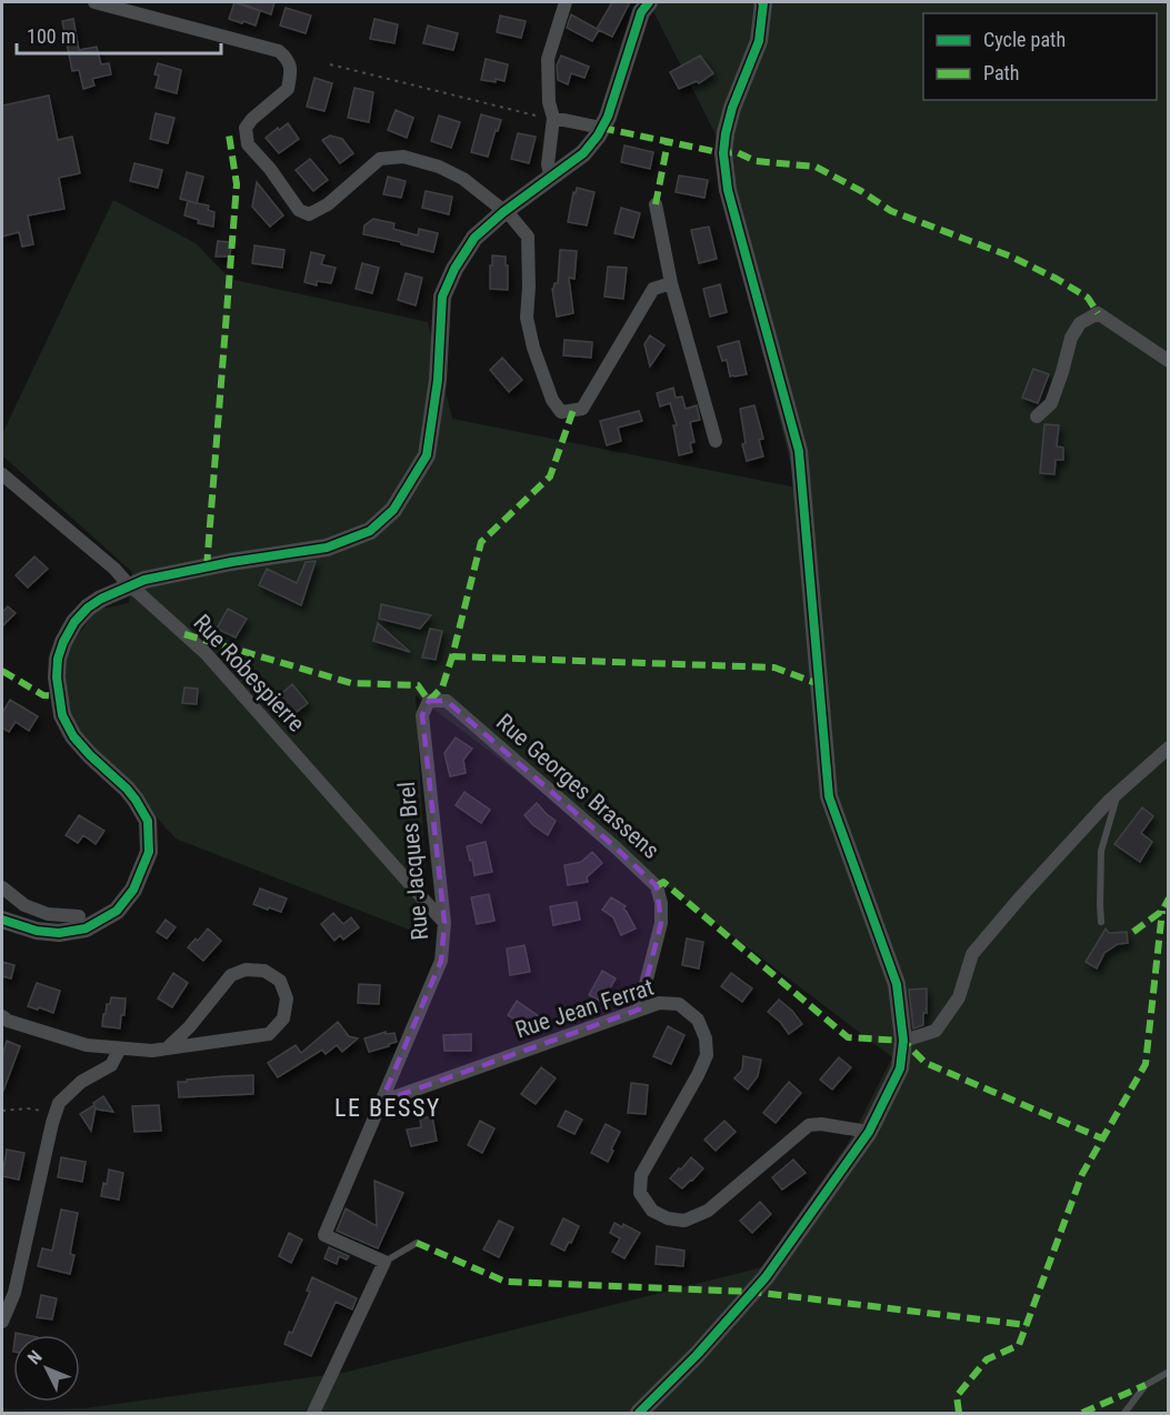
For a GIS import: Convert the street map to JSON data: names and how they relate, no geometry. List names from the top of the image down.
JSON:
{
  "streets": {
    "street": [
      "Rue Robespierre",
      "Rue Georges Brassens",
      "Rue Jacques Brel",
      "Rue Jean Ferrat"
    ]
  },
  "crossings": [
    ["Rue Robespierre", "Rue Jacques Brel"],
    ["Rue Georges Brassens", "Rue Jacques Brel"],
    ["Rue Georges Brassens", "Rue Jean Ferrat"],
    ["Rue Jacques Brel", "Rue Jean Ferrat"]
  ],
  "districts": ["LE BESSY"],
  "legend": ["Cycle path", "Path"],
  "scale_bar": "100 m",
  "north": "top left"
}
